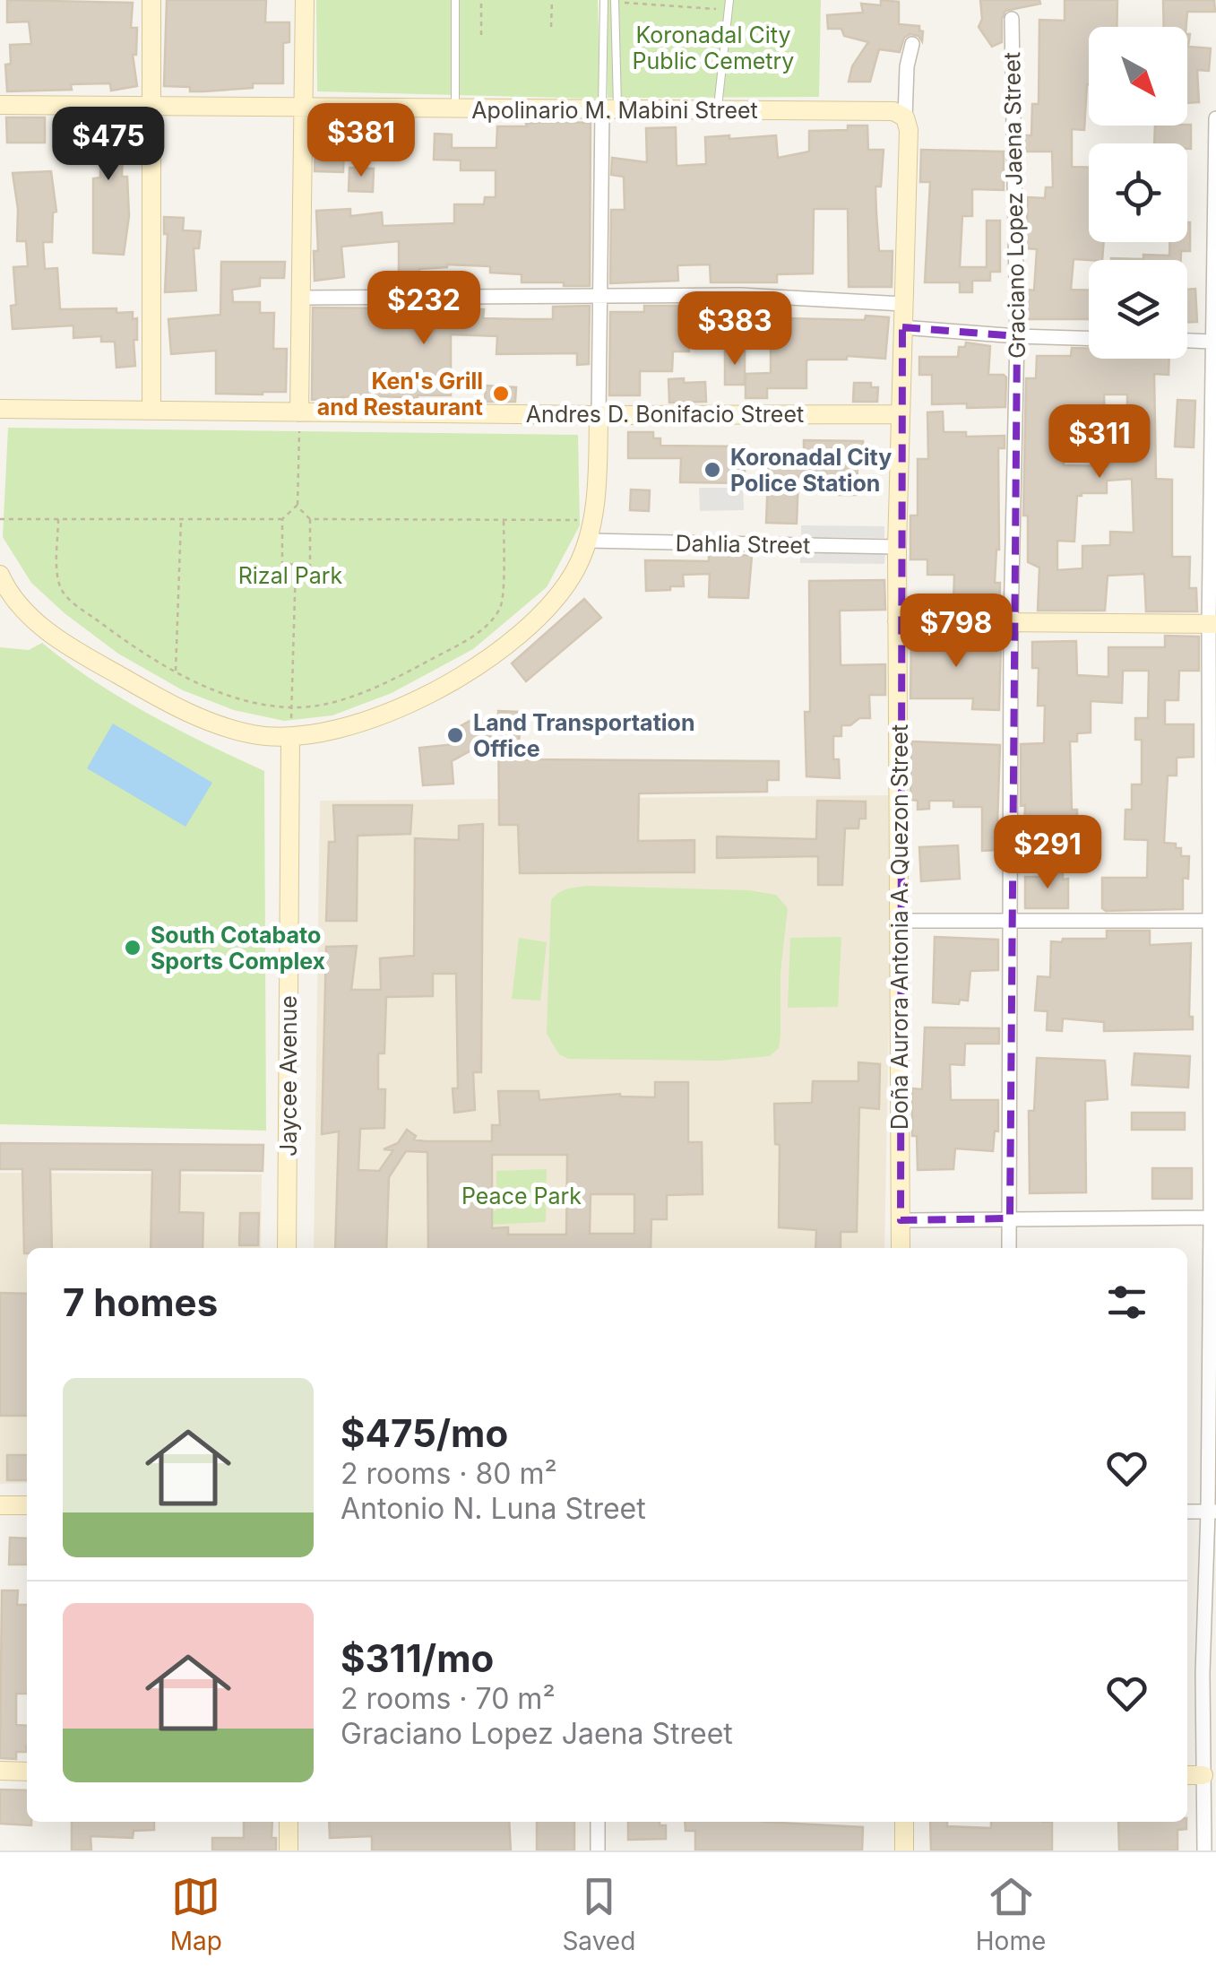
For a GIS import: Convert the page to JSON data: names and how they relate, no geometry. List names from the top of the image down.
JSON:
{
  "streets": {
    "street": [
      "Apolinario M. Mabini Street",
      "Graciano Lopez Jaena Street",
      "Andres D. Bonifacio Street",
      "Dahlia Street",
      "Doña Aurora Antonia A. Quezon Street",
      "Jaycee Avenue"
    ]
  },
  "crossings": [
    ["Apolinario M. Mabini Street", "Doña Aurora Antonia A. Quezon Street"],
    ["Andres D. Bonifacio Street", "Doña Aurora Antonia A. Quezon Street"],
    ["Dahlia Street", "Doña Aurora Antonia A. Quezon Street"]
  ],
  "parks": ["Koronadal City Public Cemetry", "Rizal Park", "Peace Park"],
  "places": [
    "Ken's Grill and Restaurant",
    "Koronadal City Police Station",
    "Land Transportation Office",
    "South Cotabato Sports Complex"
  ],
  "north": "bottom right",
  "page": {
    "price": [
      "$381",
      "$475",
      "$232",
      "$383",
      "$311",
      "$798",
      "$291"
    ],
    "heading": "7 homes",
    "list": [
      {
        "name": "$475/mo",
        "note": "2 rooms · 80 m² · Antonio N. Luna Street"
      },
      {
        "name": "$311/mo",
        "note": "2 rooms · 70 m² · Graciano Lopez Jaena Street"
      }
    ],
    "tabs": ["Map", "Saved", "Home"]
  }
}
